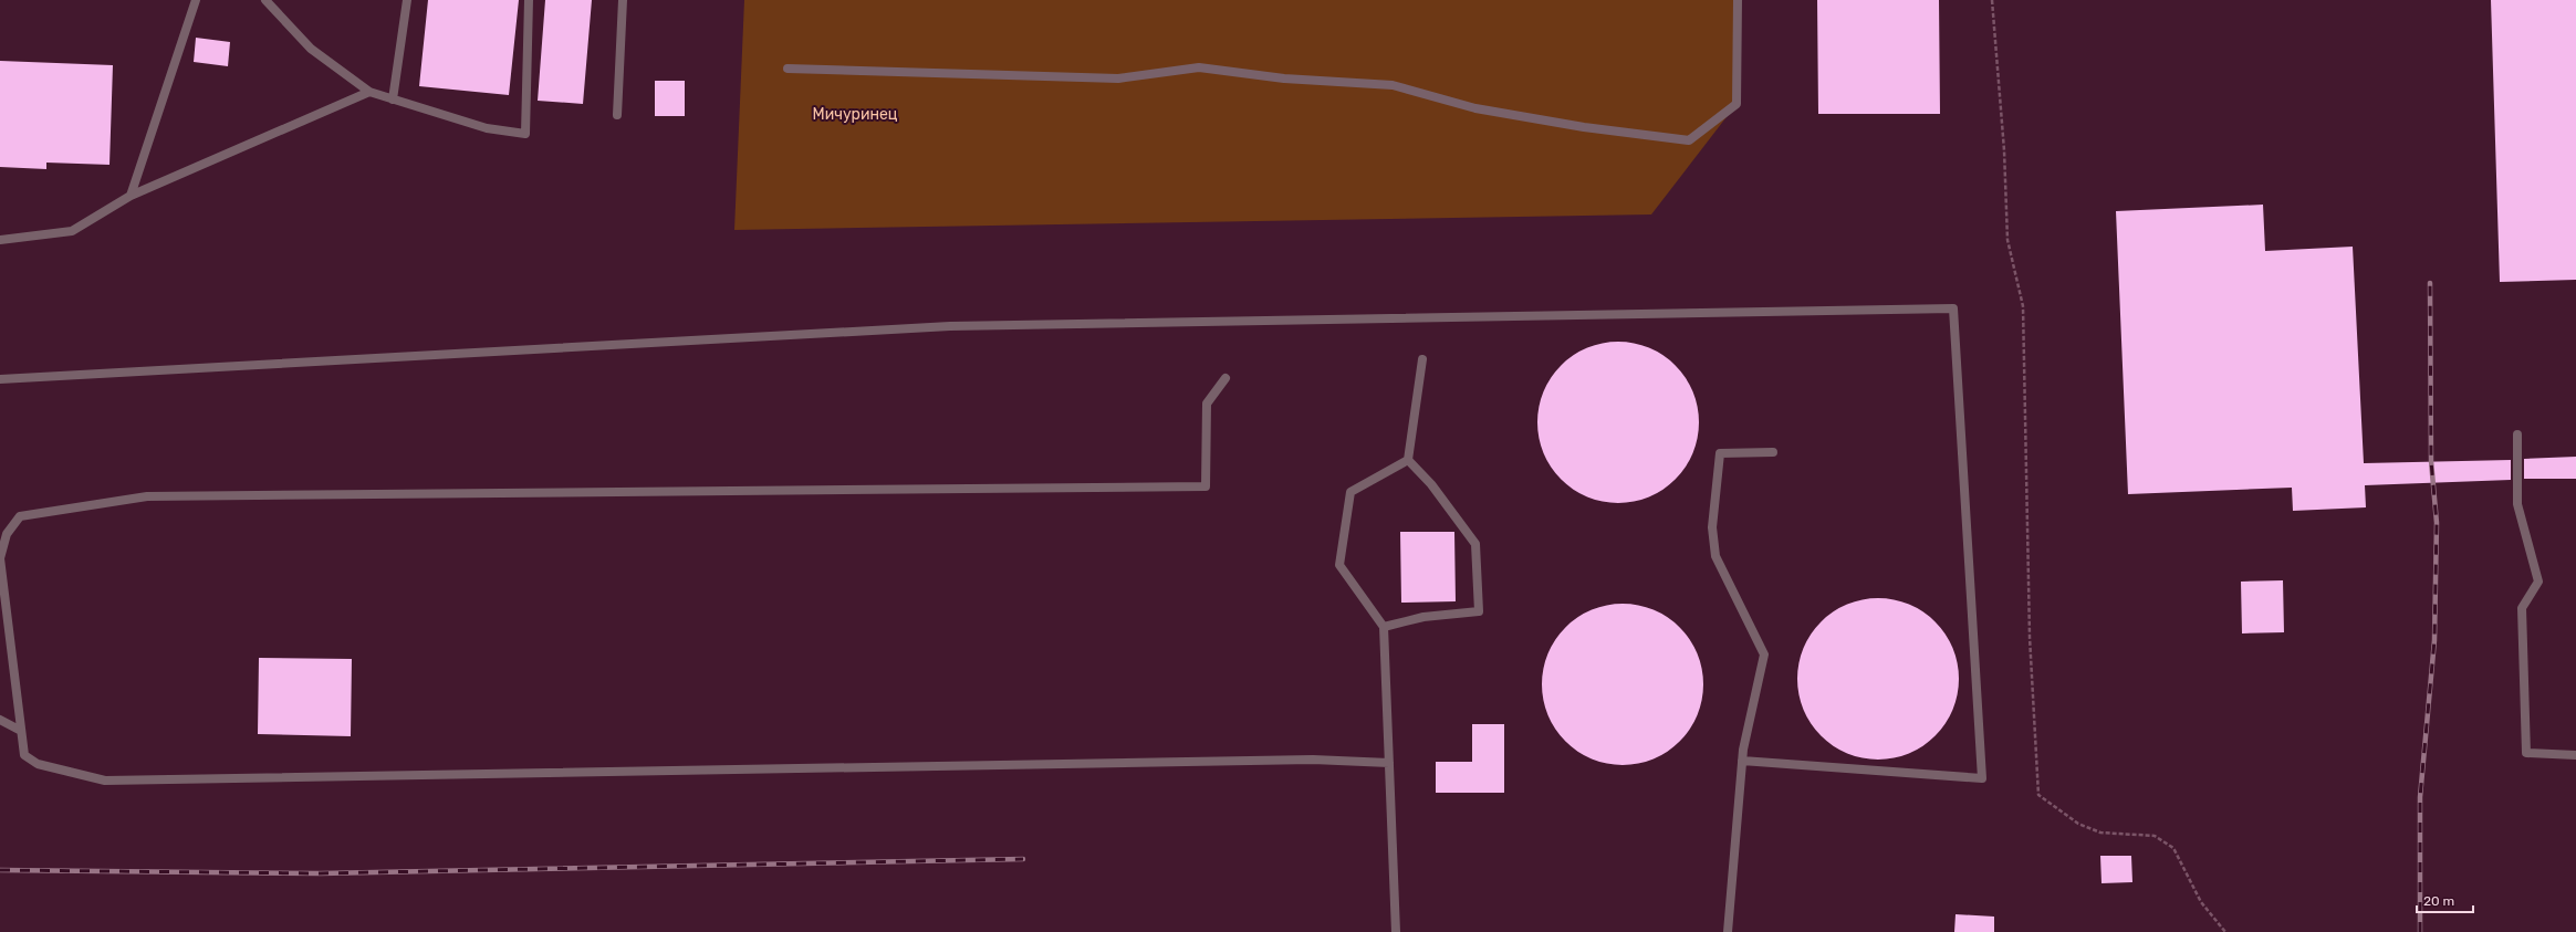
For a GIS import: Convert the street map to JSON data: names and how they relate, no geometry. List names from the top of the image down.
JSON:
{
  "parks": ["Мичуринец"],
  "scale_bar": "20 m"
}
